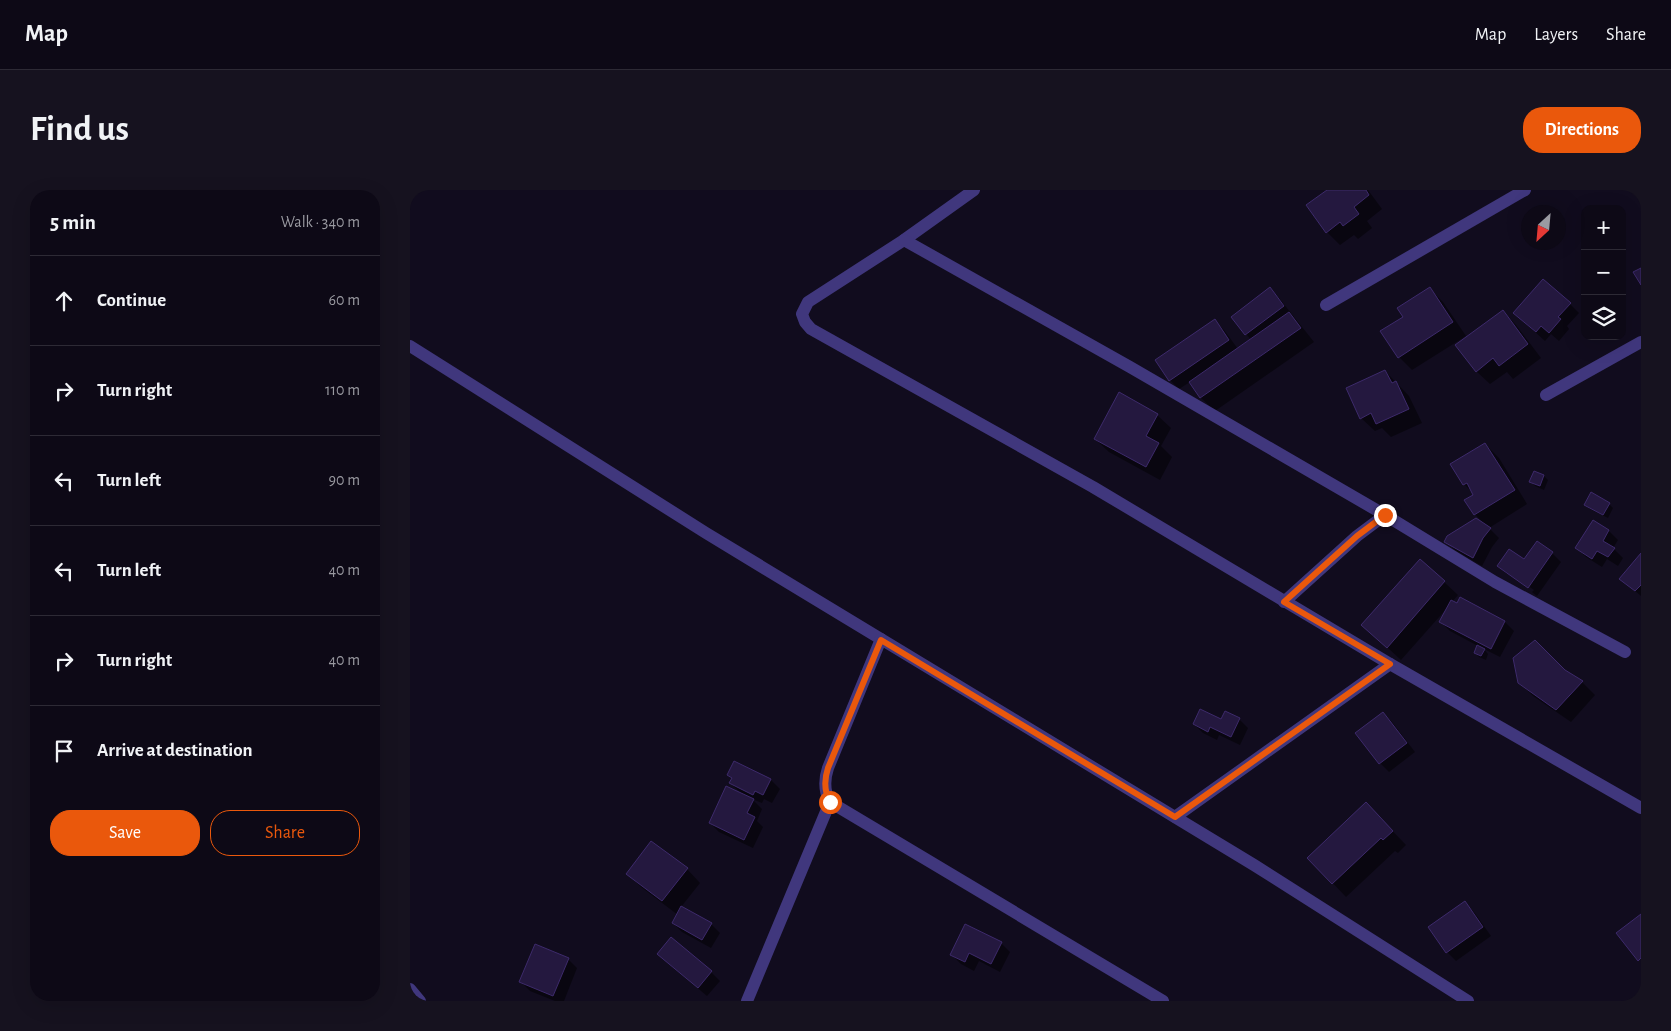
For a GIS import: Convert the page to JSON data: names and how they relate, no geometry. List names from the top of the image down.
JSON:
{
  "north": "bottom left",
  "page": {
    "header": "Map",
    "nav": ["Map", "Layers", "Share"],
    "buttons": [
      "Directions",
      ["Save", "Share"]
    ],
    "title": "Find us",
    "heading": ["5 min", "Walk · 340 m"],
    "map_buttons": ["+", "−"],
    "list": [
      ["Continue", "60 m"],
      ["Turn right", "110 m"],
      ["Turn left", "90 m"],
      ["Turn left", "40 m"],
      ["Turn right", "40 m"],
      "Arrive at destination"
    ]
  }
}
